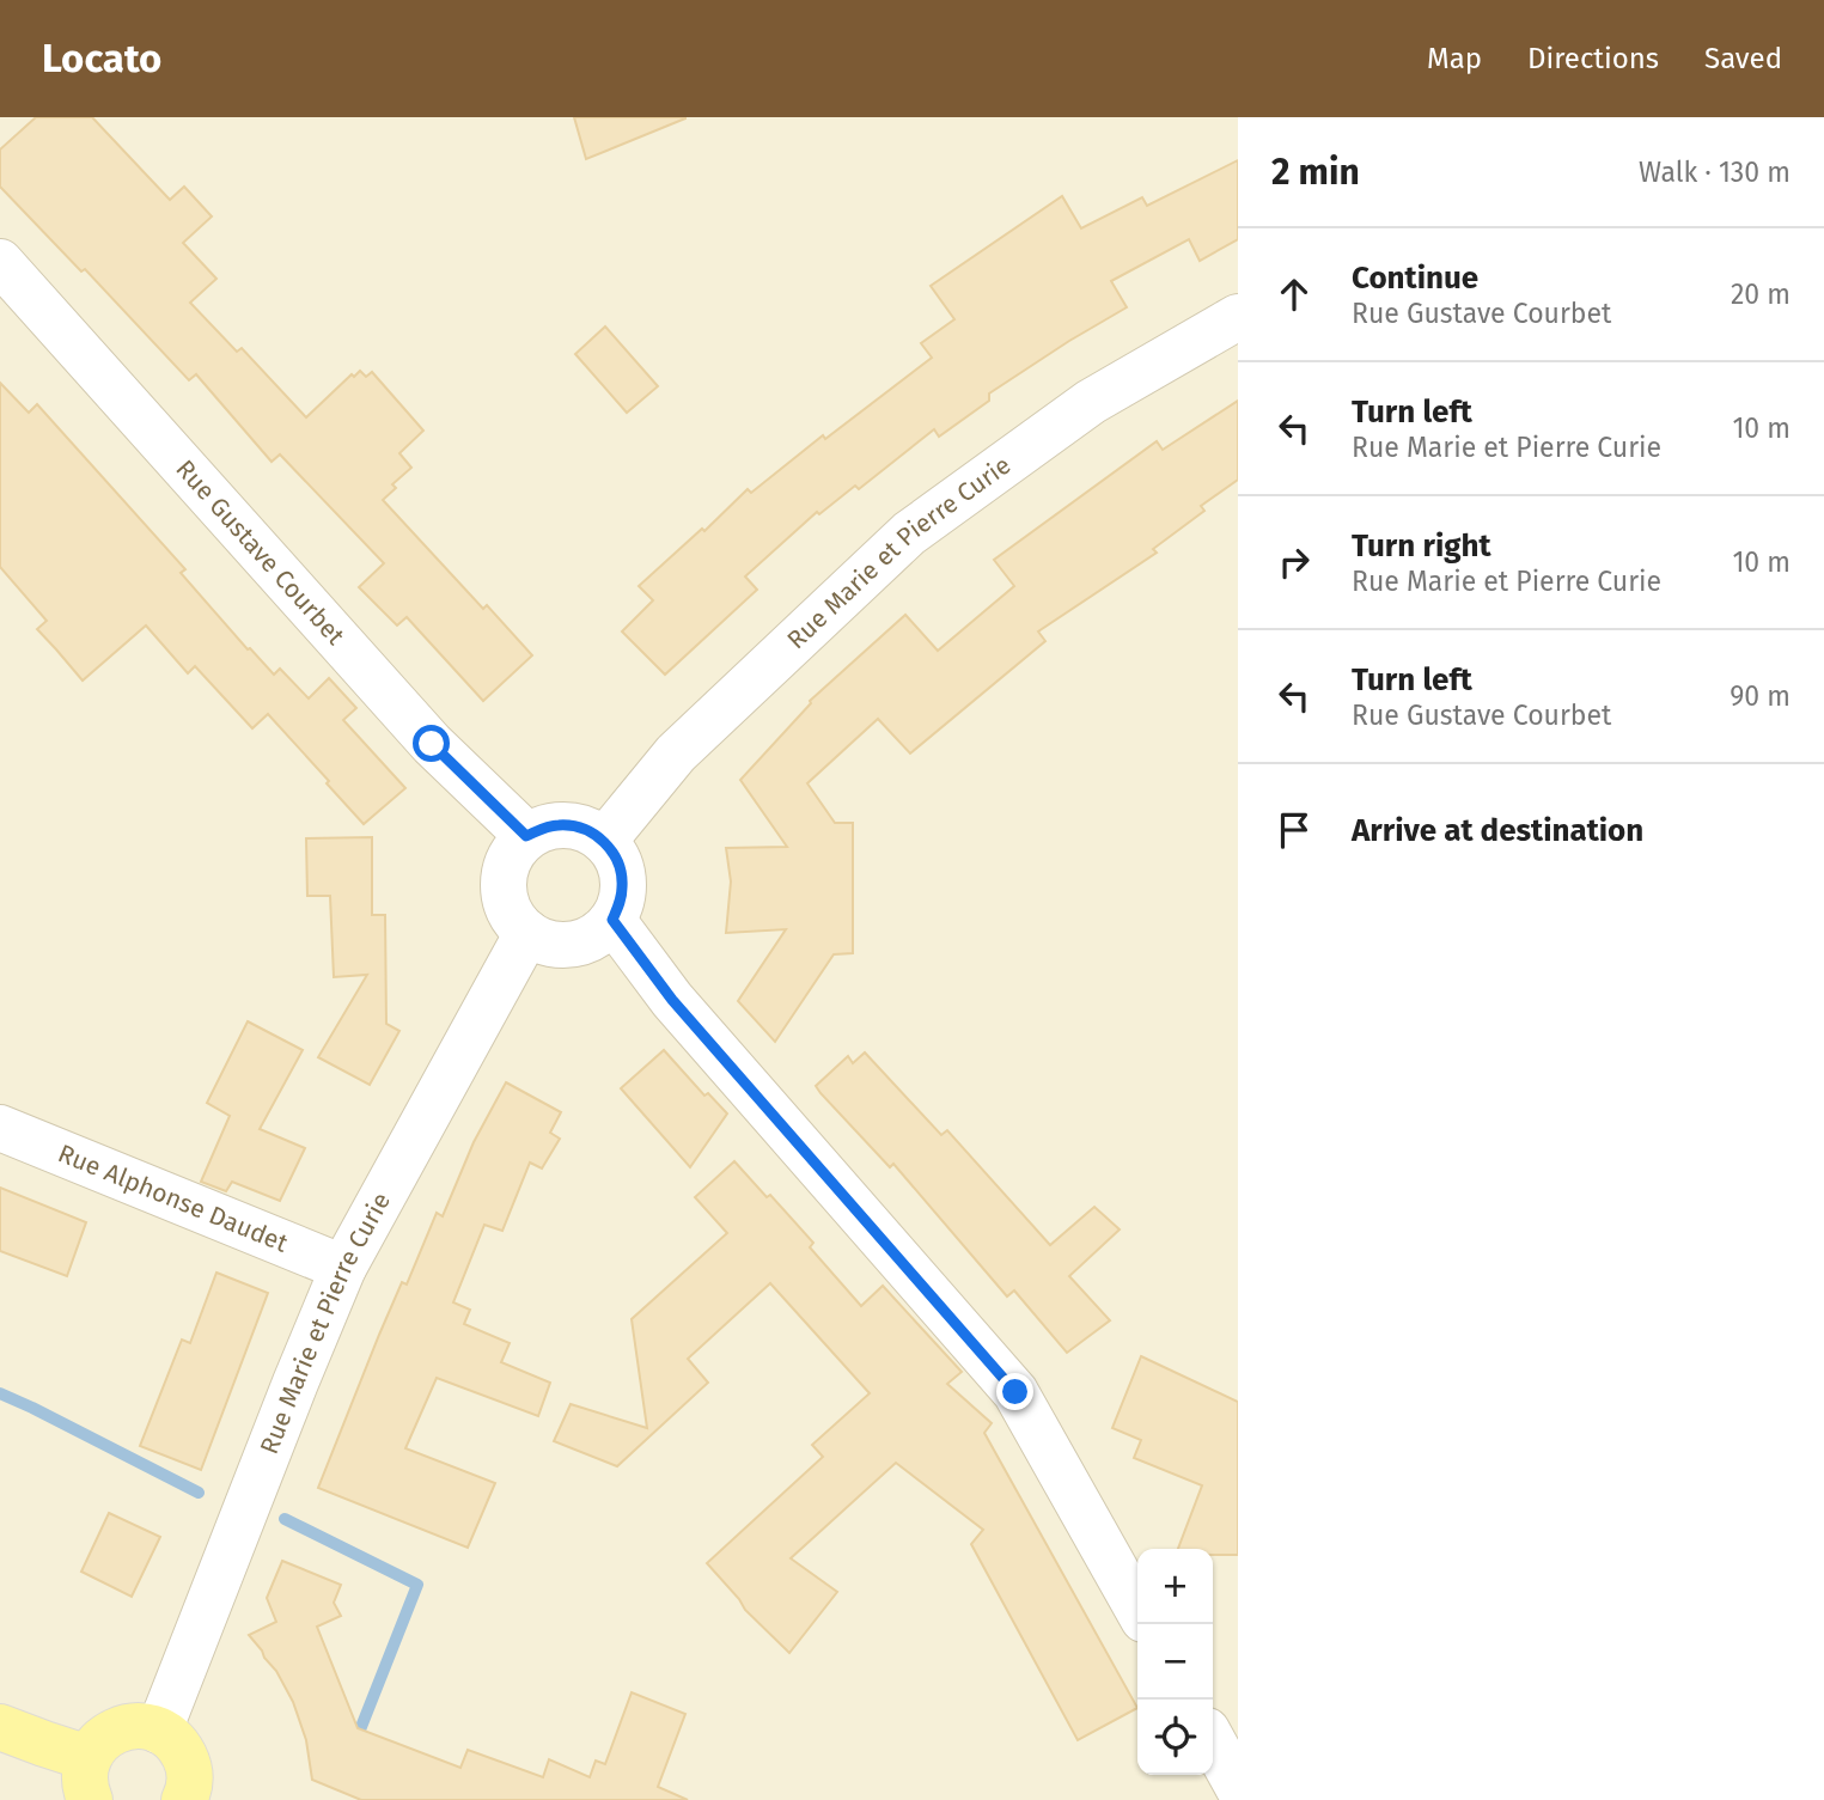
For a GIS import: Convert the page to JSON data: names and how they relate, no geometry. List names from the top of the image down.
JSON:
{
  "streets": {
    "street": ["Rue Gustave Courbet", "Rue Marie et Pierre Curie", "Rue Alphonse Daudet"]
  },
  "crossings": [
    ["Rue Gustave Courbet", "Rue Marie et Pierre Curie"],
    ["Rue Marie et Pierre Curie", "Rue Alphonse Daudet"]
  ],
  "page": {
    "header": "Locato",
    "nav": ["Map", "Directions", "Saved"],
    "heading": ["2 min", "Walk · 130 m"],
    "list": [
      ["Continue", "Rue Gustave Courbet", "20 m"],
      ["Turn left", "Rue Marie et Pierre Curie", "10 m"],
      ["Turn right", "Rue Marie et Pierre Curie", "10 m"],
      ["Turn left", "Rue Gustave Courbet", "90 m"],
      "Arrive at destination"
    ],
    "map_buttons": ["+", "−"]
  }
}
